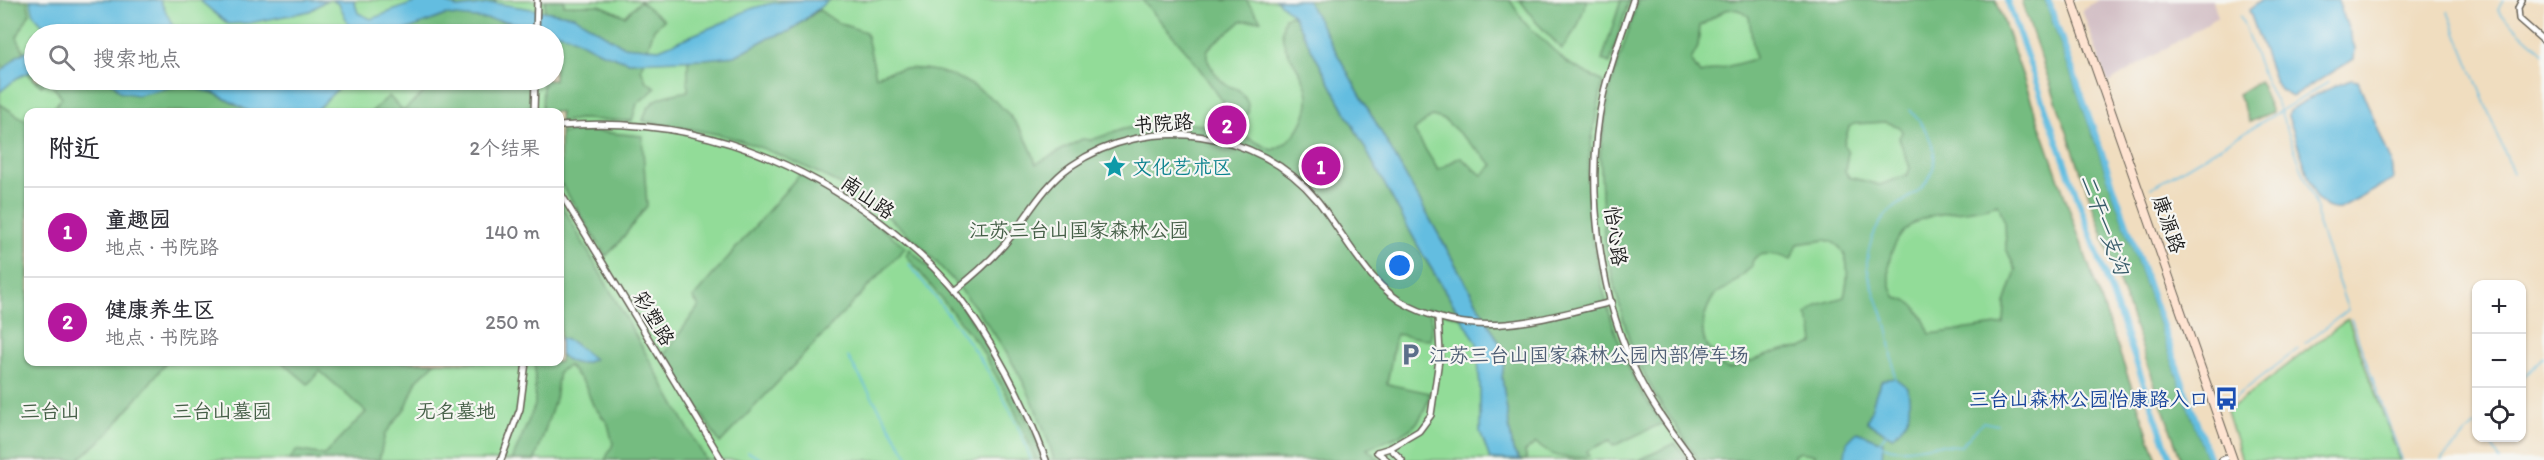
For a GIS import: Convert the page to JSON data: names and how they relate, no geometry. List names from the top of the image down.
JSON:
{
  "streets": {
    "street": [
      "书院路",
      "南山路",
      "康源路",
      "怡心路",
      "彩塑路"
    ]
  },
  "crossings": [
    ["书院路", "南山路"],
    ["书院路", "怡心路"]
  ],
  "water": ["二干一支沟"],
  "parks": [
    "江苏三台山国家森林公园",
    "三台山",
    "三台山墓园",
    "无名墓地"
  ],
  "places": {
    "place": ["文化艺术区"],
    "parking": ["江苏三台山国家森林公园内部停车场"],
    "bus stop": ["三台山森林公园怡康路入口"]
  },
  "page": {
    "search": "搜索地点",
    "pins": ["2", "1"],
    "heading": ["附近", "2个结果"],
    "list": [
      {
        "mark": "1",
        "name": "童趣园",
        "note": "地点 · 书院路",
        "value": "140 m"
      },
      {
        "mark": "2",
        "name": "健康养生区",
        "note": "地点 · 书院路",
        "value": "250 m"
      }
    ],
    "map_buttons": ["+", "−"]
  }
}
